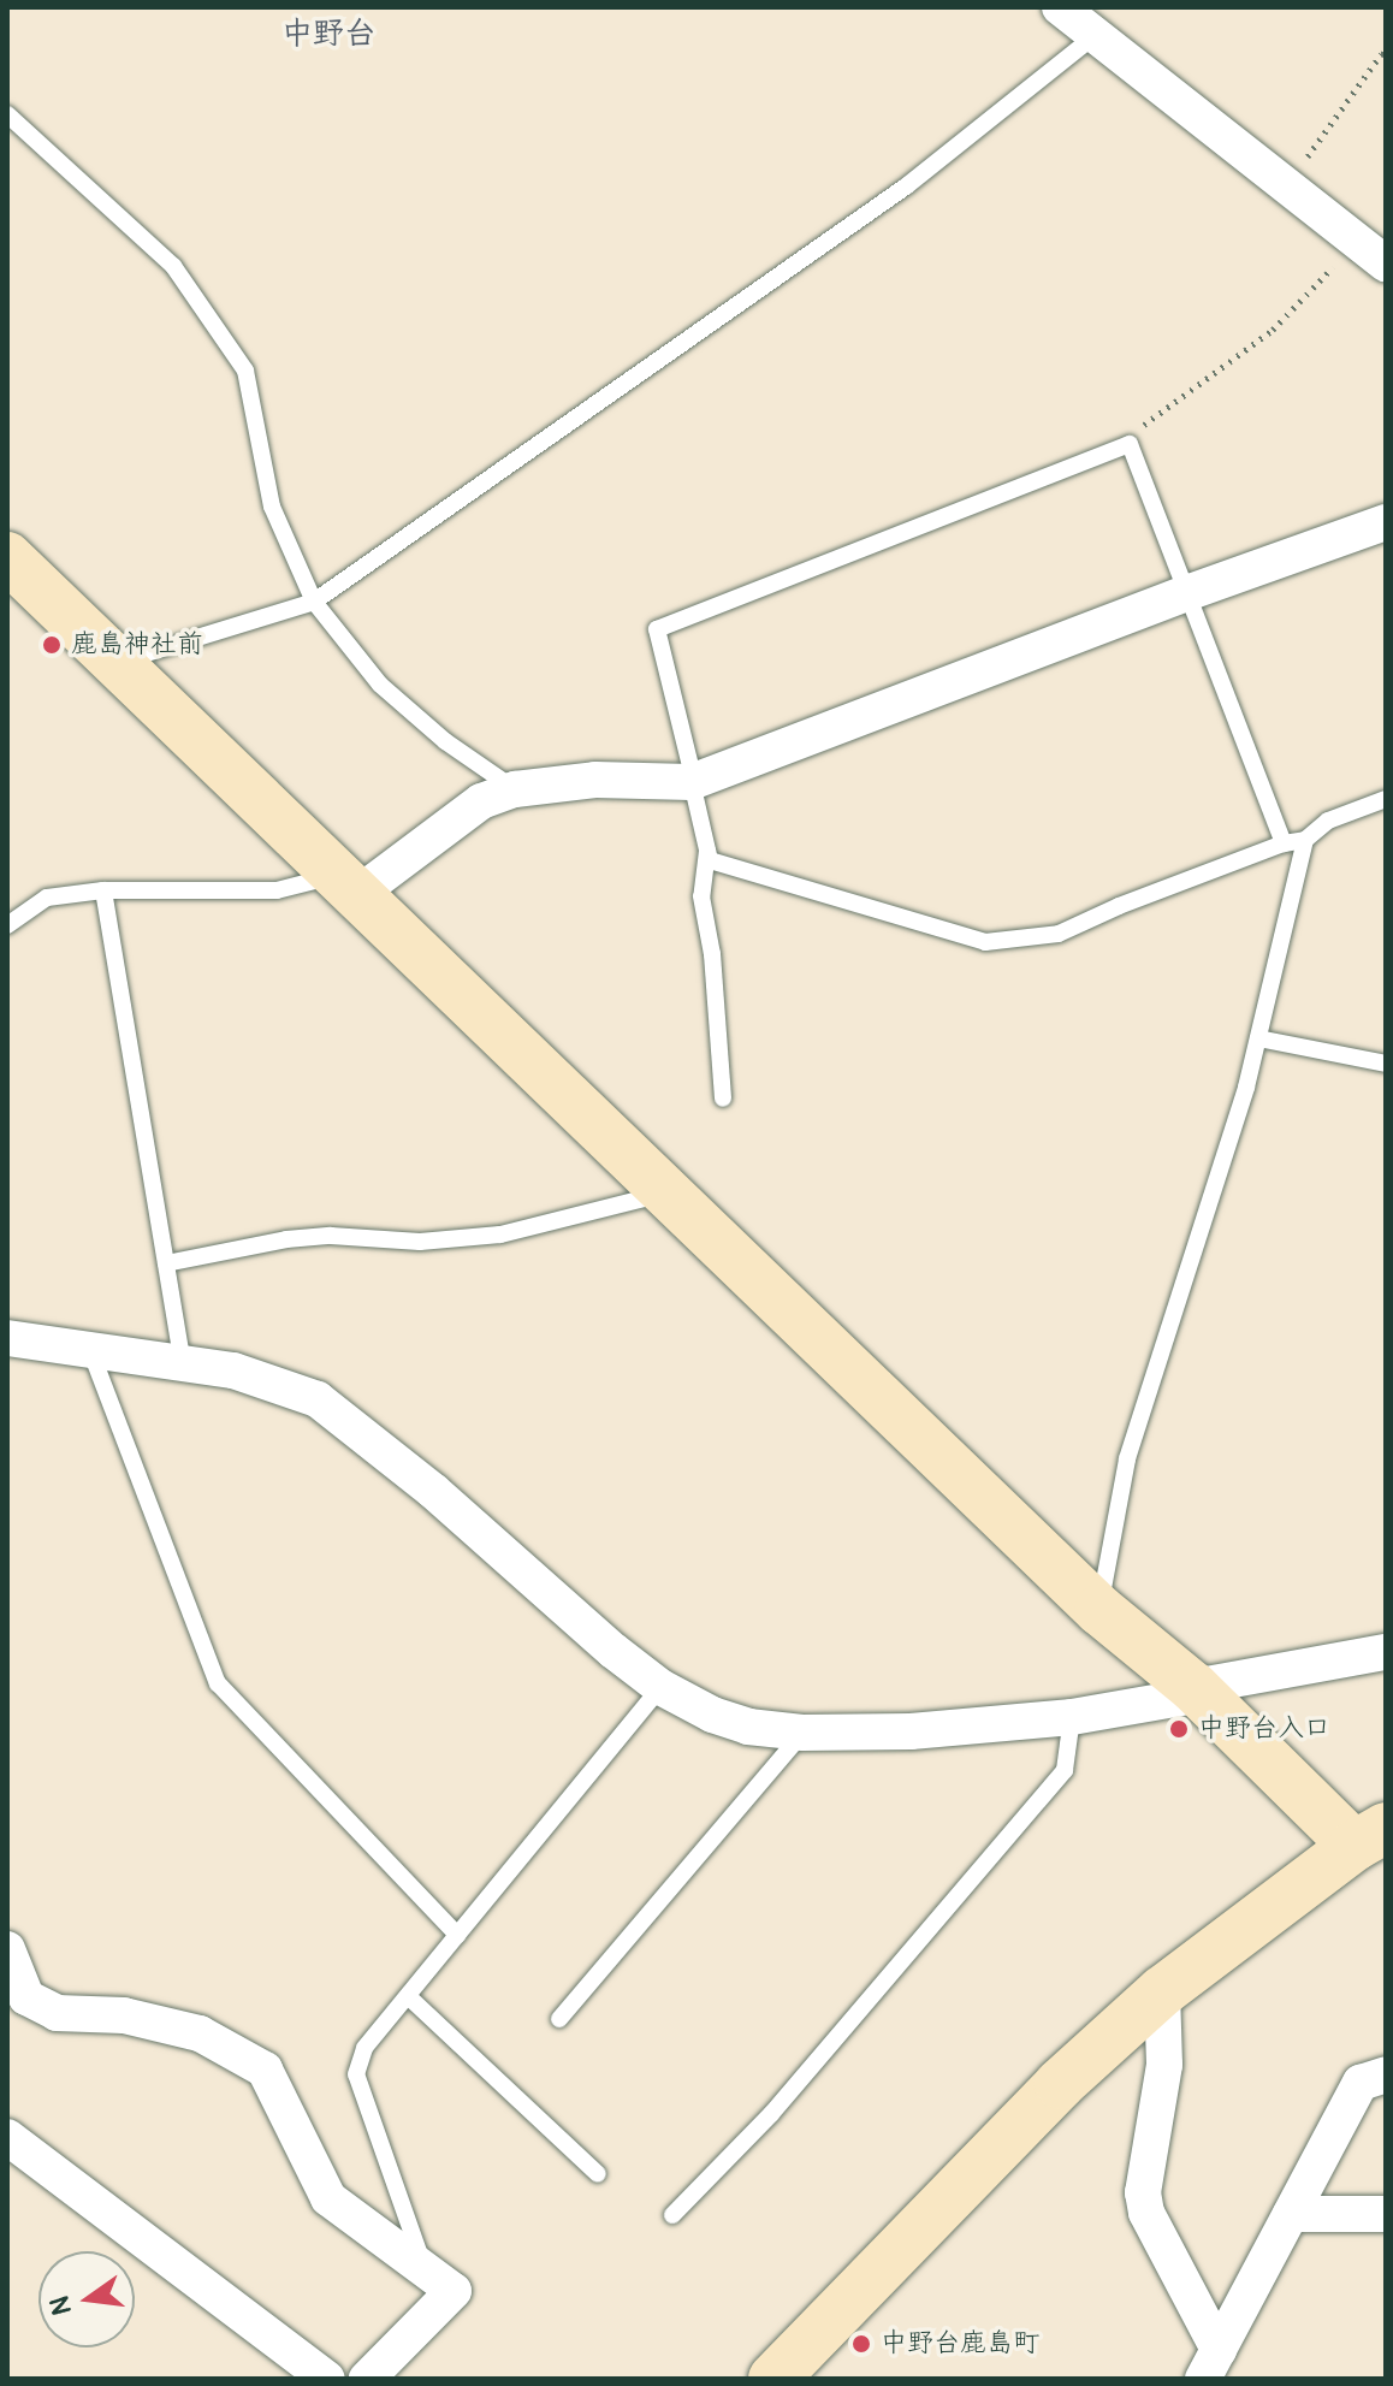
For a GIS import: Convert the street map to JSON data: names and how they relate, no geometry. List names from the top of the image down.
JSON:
{
  "districts": ["中野台"],
  "places": ["鹿島神社前", "中野台入口", "中野台鹿島町"],
  "north": "left"
}
